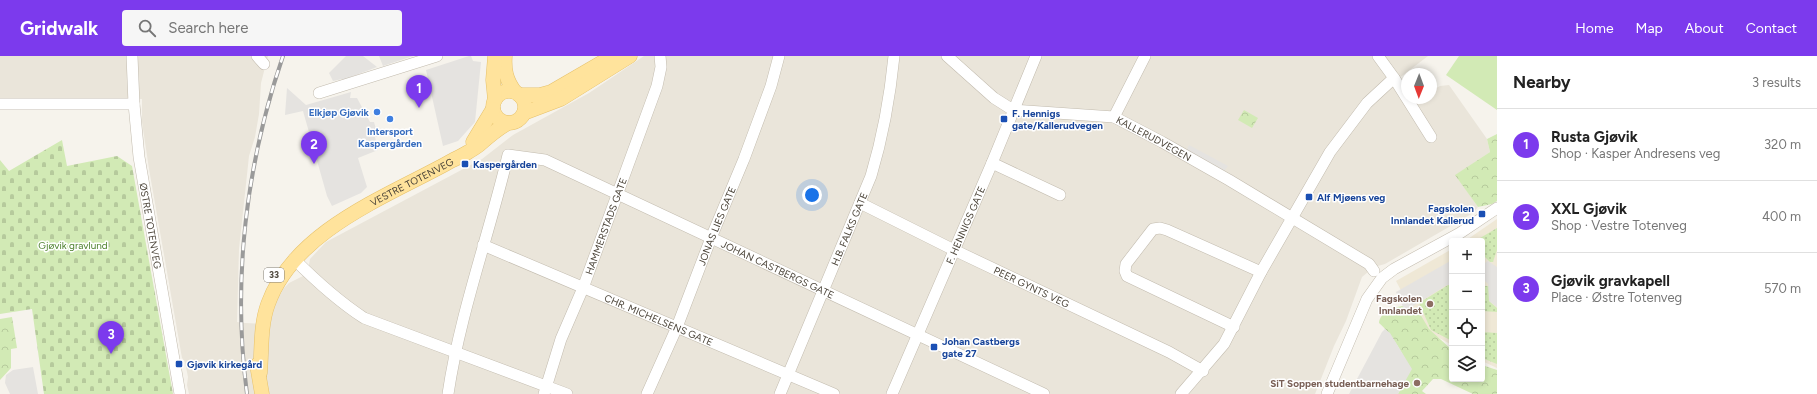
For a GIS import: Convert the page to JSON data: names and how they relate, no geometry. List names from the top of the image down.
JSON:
{
  "streets": {
    "main road": ["VESTRE TOTENVEG", "33"],
    "street": [
      "KALLERUDVEGEN",
      "F. HENNIGS GATE",
      "ØSTRE TOTENVEG",
      "HAMMERSTADS GATE",
      "JONAS LIES GATE",
      "H.B. FALKS GATE",
      "JOHAN CASTBERGS GATE",
      "PEER GYNTS VEG",
      "CHR. MICHELSENS GATE"
    ]
  },
  "crossings": [
    ["KALLERUDVEGEN", "F. HENNIGS GATE"],
    ["VESTRE TOTENVEG", "33"],
    ["F. HENNIGS GATE", "JOHAN CASTBERGS GATE"],
    ["F. HENNIGS GATE", "PEER GYNTS VEG"],
    ["HAMMERSTADS GATE", "JOHAN CASTBERGS GATE"],
    ["HAMMERSTADS GATE", "CHR. MICHELSENS GATE"],
    ["JONAS LIES GATE", "JOHAN CASTBERGS GATE"],
    ["JONAS LIES GATE", "CHR. MICHELSENS GATE"],
    ["H.B. FALKS GATE", "JOHAN CASTBERGS GATE"],
    ["H.B. FALKS GATE", "PEER GYNTS VEG"],
    ["H.B. FALKS GATE", "CHR. MICHELSENS GATE"],
    ["JOHAN CASTBERGS GATE", "CHR. MICHELSENS GATE"]
  ],
  "parks": ["Gjøvik gravlund"],
  "places": {
    "other": [
      "Elkjøp Gjøvik",
      "Intersport Kaspergården",
      "Fagskolen Innlandet",
      "SiT Soppen studentbarnehage"
    ],
    "transit": [
      "F. Hennigs gate/Kallerudvegen",
      "Kaspergården",
      "Alf Mjøens veg",
      "Fagskolen Innlandet Kallerud",
      "Johan Castbergs gate 27",
      "Gjøvik kirkegård"
    ]
  },
  "north": "bottom",
  "page": {
    "header": "Gridwalk",
    "search": "Search here",
    "nav": [
      "Home",
      "Map",
      "About",
      "Contact"
    ],
    "heading": ["Nearby", "3 results"],
    "pins": ["1", "2", "3"],
    "list": [
      {
        "mark": "1",
        "name": "Rusta Gjøvik",
        "note": "Shop · Kasper Andresens veg",
        "value": "320 m"
      },
      {
        "mark": "2",
        "name": "XXL Gjøvik",
        "note": "Shop · Vestre Totenveg",
        "value": "400 m"
      },
      {
        "mark": "3",
        "name": "Gjøvik gravkapell",
        "note": "Place · Østre Totenveg",
        "value": "570 m"
      }
    ],
    "map_buttons": ["+", "−"]
  }
}
